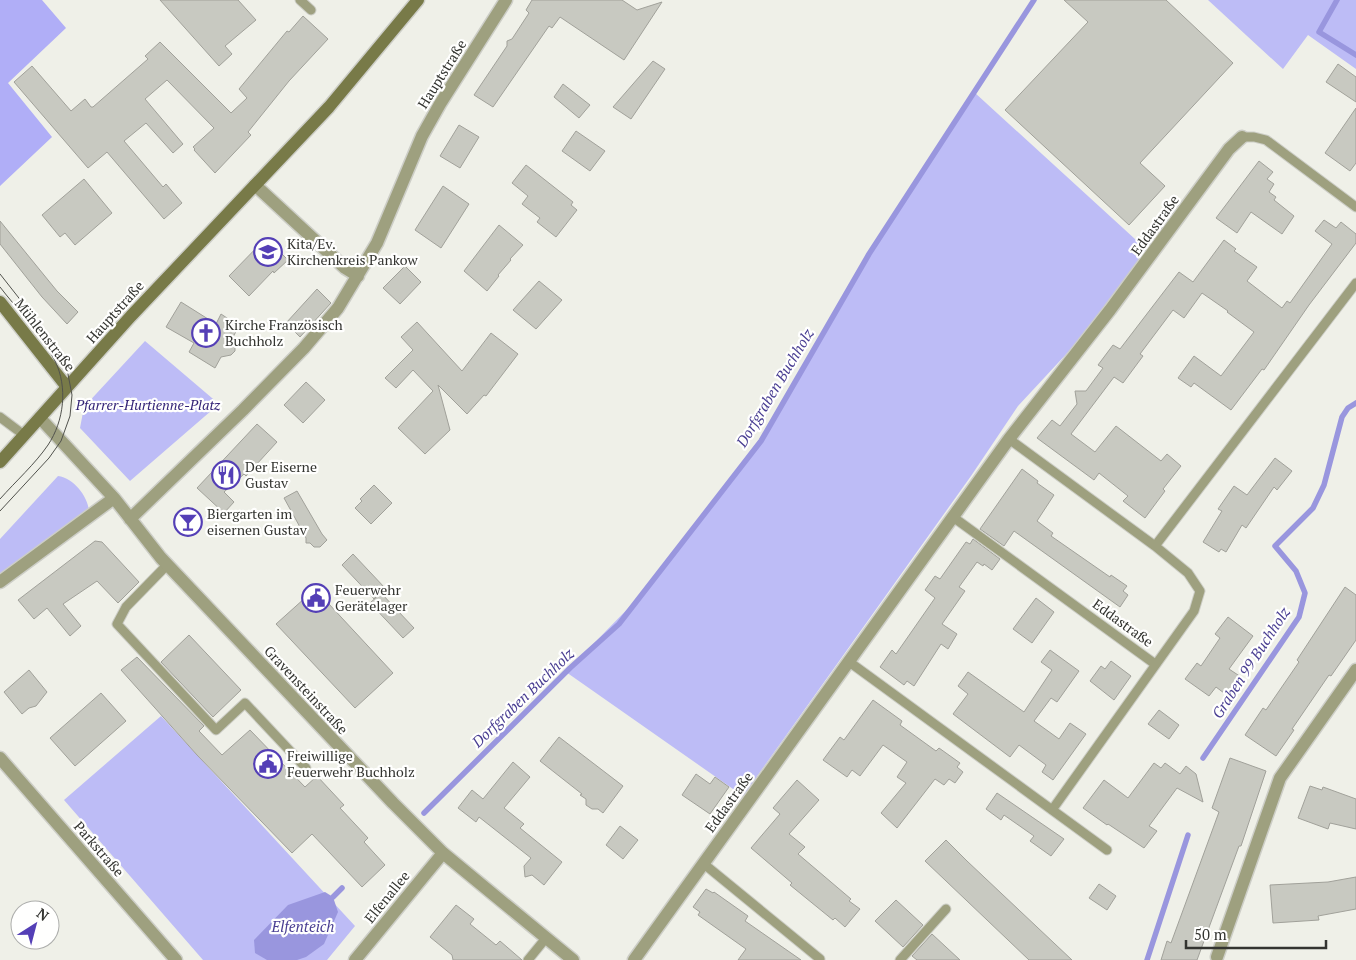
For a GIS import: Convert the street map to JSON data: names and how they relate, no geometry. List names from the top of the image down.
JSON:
{
  "streets": {
    "main road": ["Hauptstraße", "Mühlenstraße"],
    "street": [
      "Eddastraße",
      "Gravensteinstraße",
      "Parkstraße",
      "Elfenallee"
    ]
  },
  "crossings": [
    ["Hauptstraße", "Mühlenstraße"],
    ["Hauptstraße", "Gravensteinstraße"],
    ["Gravensteinstraße", "Elfenallee"]
  ],
  "water": ["Dorfgraben Buchholz", "Graben 99 Buchholz", "Elfenteich"],
  "parks": ["Pfarrer-Hurtienne-Platz"],
  "places": {
    "school or university": ["Kita/Ev. Kirchenkreis Pankow"],
    "church": ["Kirche Französisch Buchholz"],
    "restaurant": ["Der Eiserne Gustav"],
    "bar": ["Biergarten im eisernen Gustav"],
    "public building": ["Feuerwehr Gerätelager", "Freiwillige Feuerwehr Buchholz"]
  },
  "scale_bar": "50 m",
  "north": "top right"
}
